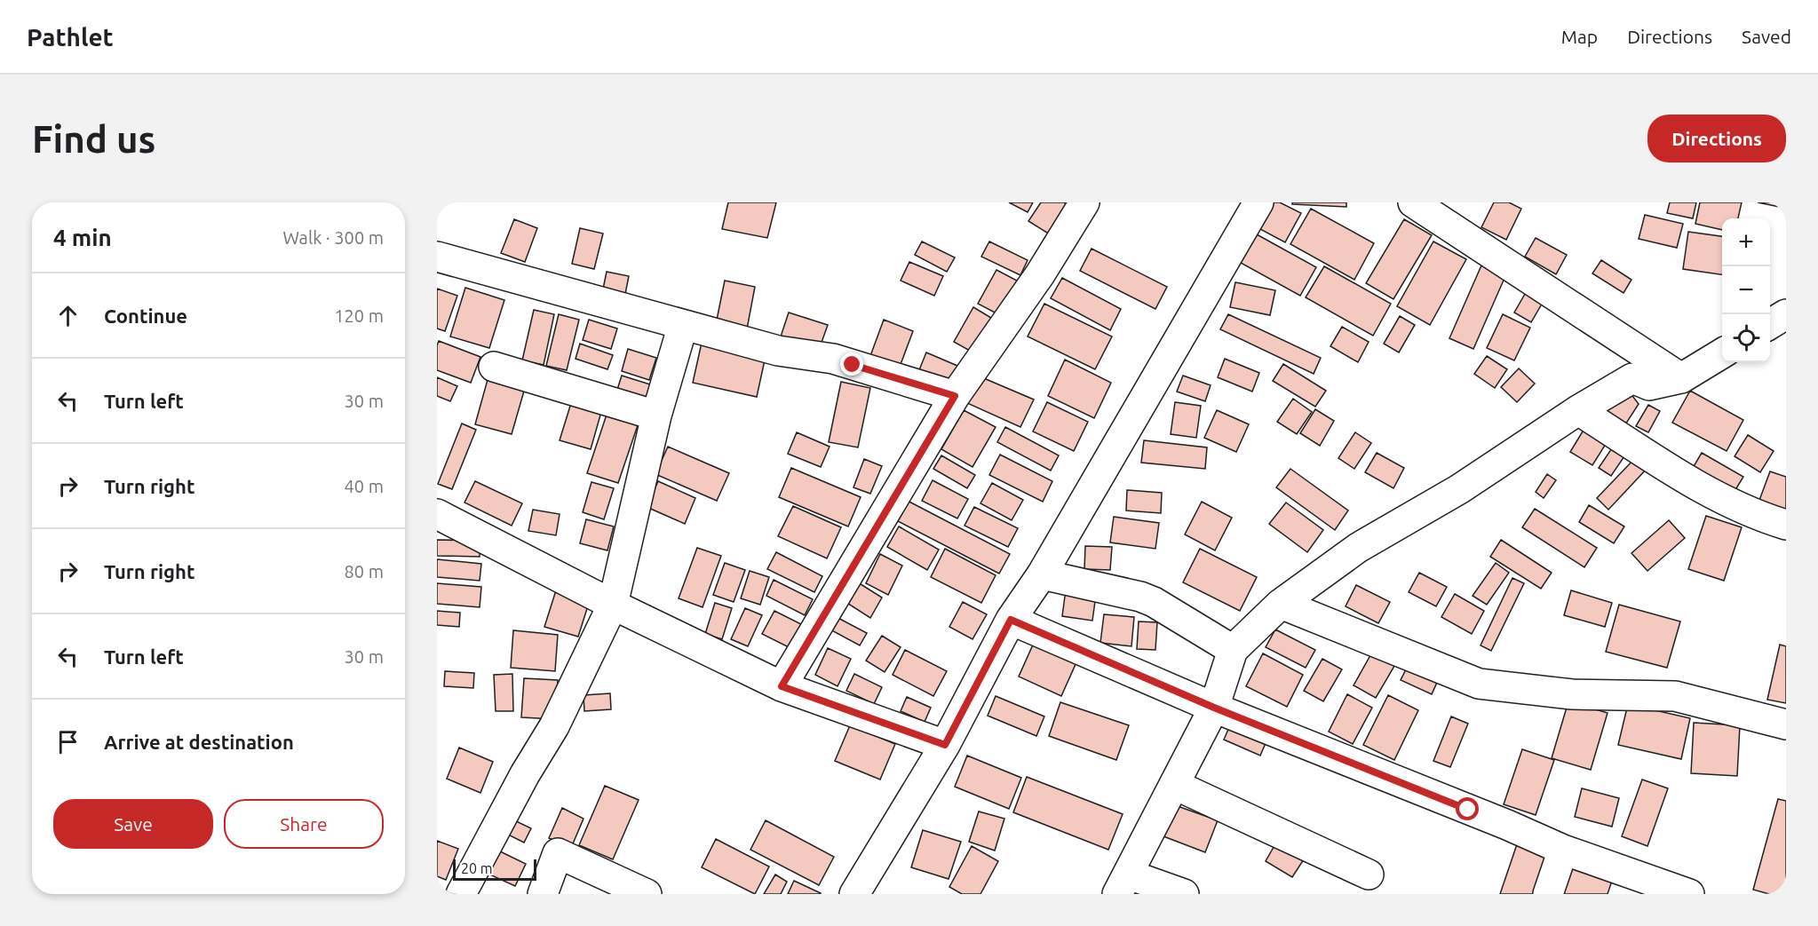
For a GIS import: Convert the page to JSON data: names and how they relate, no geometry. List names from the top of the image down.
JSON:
{
  "scale_bar": "20 m",
  "page": {
    "header": "Pathlet",
    "nav": ["Map", "Directions", "Saved"],
    "buttons": [
      "Directions",
      ["Save", "Share"]
    ],
    "title": "Find us",
    "heading": ["4 min", "Walk · 300 m"],
    "map_buttons": ["+", "−"],
    "list": [
      ["Continue", "120 m"],
      ["Turn left", "30 m"],
      ["Turn right", "40 m"],
      ["Turn right", "80 m"],
      ["Turn left", "30 m"],
      "Arrive at destination"
    ],
    "scale": "20 m"
  }
}
